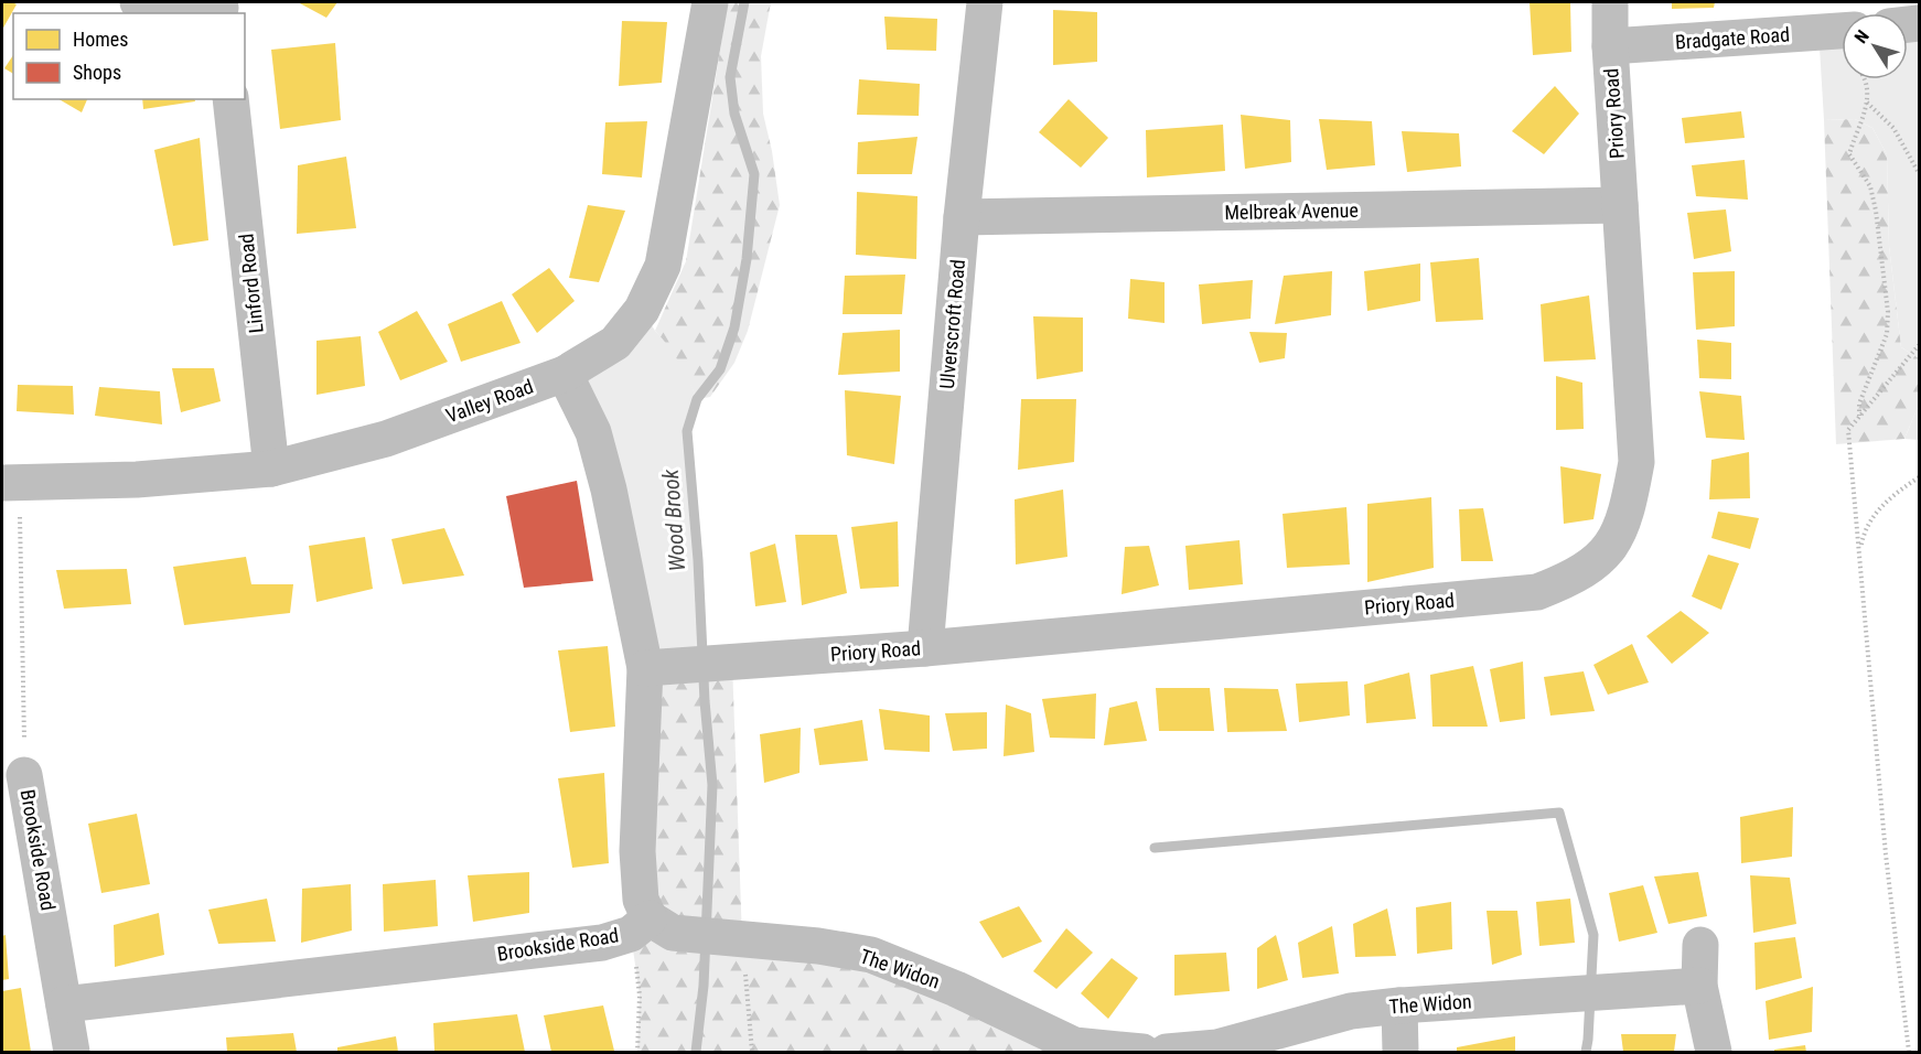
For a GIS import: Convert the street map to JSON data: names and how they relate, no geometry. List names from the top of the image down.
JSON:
{
  "streets": {
    "street": [
      "Bradgate Road",
      "Priory Road",
      "Melbreak Avenue",
      "Linford Road",
      "Ulverscroft Road",
      "Valley Road",
      "Brookside Road",
      "The Widon"
    ]
  },
  "crossings": [
    ["Bradgate Road", "Priory Road"],
    ["Priory Road", "Melbreak Avenue"],
    ["Priory Road", "Ulverscroft Road"],
    ["Melbreak Avenue", "Ulverscroft Road"],
    ["Linford Road", "Valley Road"],
    ["Brookside Road", "The Widon"]
  ],
  "water": ["Wood Brook"],
  "legend": ["Homes", "Shops"],
  "north": "top left"
}
